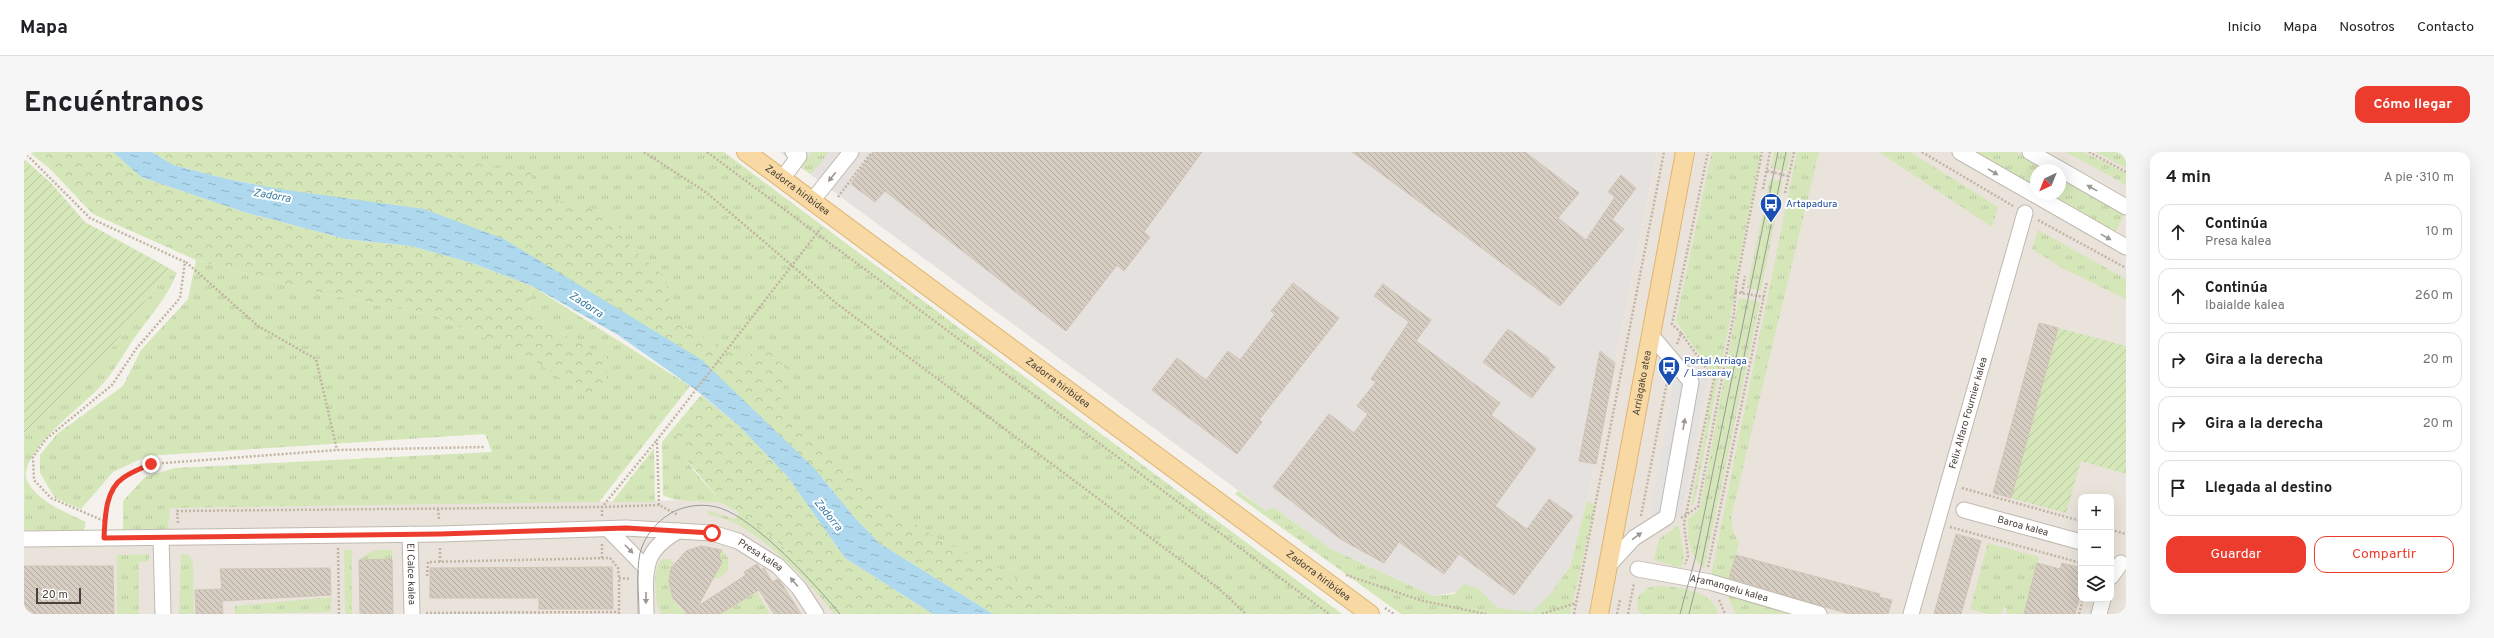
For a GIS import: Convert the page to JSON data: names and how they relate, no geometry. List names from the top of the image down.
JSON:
{
  "streets": {
    "main road": ["Zadorra hiribidea", "Arriagako atea"],
    "street": [
      "Felix Alfaro Fournier kalea",
      "Baroa kalea",
      "Presa kalea",
      "El Calce kalea",
      "Aramangelu kalea"
    ]
  },
  "crossings": [
    ["Presa kalea", "El Calce kalea"]
  ],
  "water": ["Zadorra"],
  "places": {
    "bus stop": ["Artapadura", "Portal Arriaga / Lascaray"]
  },
  "scale_bar": "20 m",
  "north": "bottom left",
  "page": {
    "header": "Mapa",
    "nav": [
      "Inicio",
      "Mapa",
      "Nosotros",
      "Contacto"
    ],
    "title": "Encuéntranos",
    "buttons": [
      "Cómo llegar",
      ["Guardar", "Compartir"]
    ],
    "heading": ["4 min", "A pie · 310 m"],
    "list": [
      ["Continúa", "Presa kalea", "10 m"],
      ["Continúa", "Ibaialde kalea", "260 m"],
      ["Gira a la derecha", "20 m"],
      ["Gira a la derecha", "20 m"],
      "Llegada al destino"
    ],
    "map_buttons": ["+", "−"],
    "scale": "20 m"
  }
}
